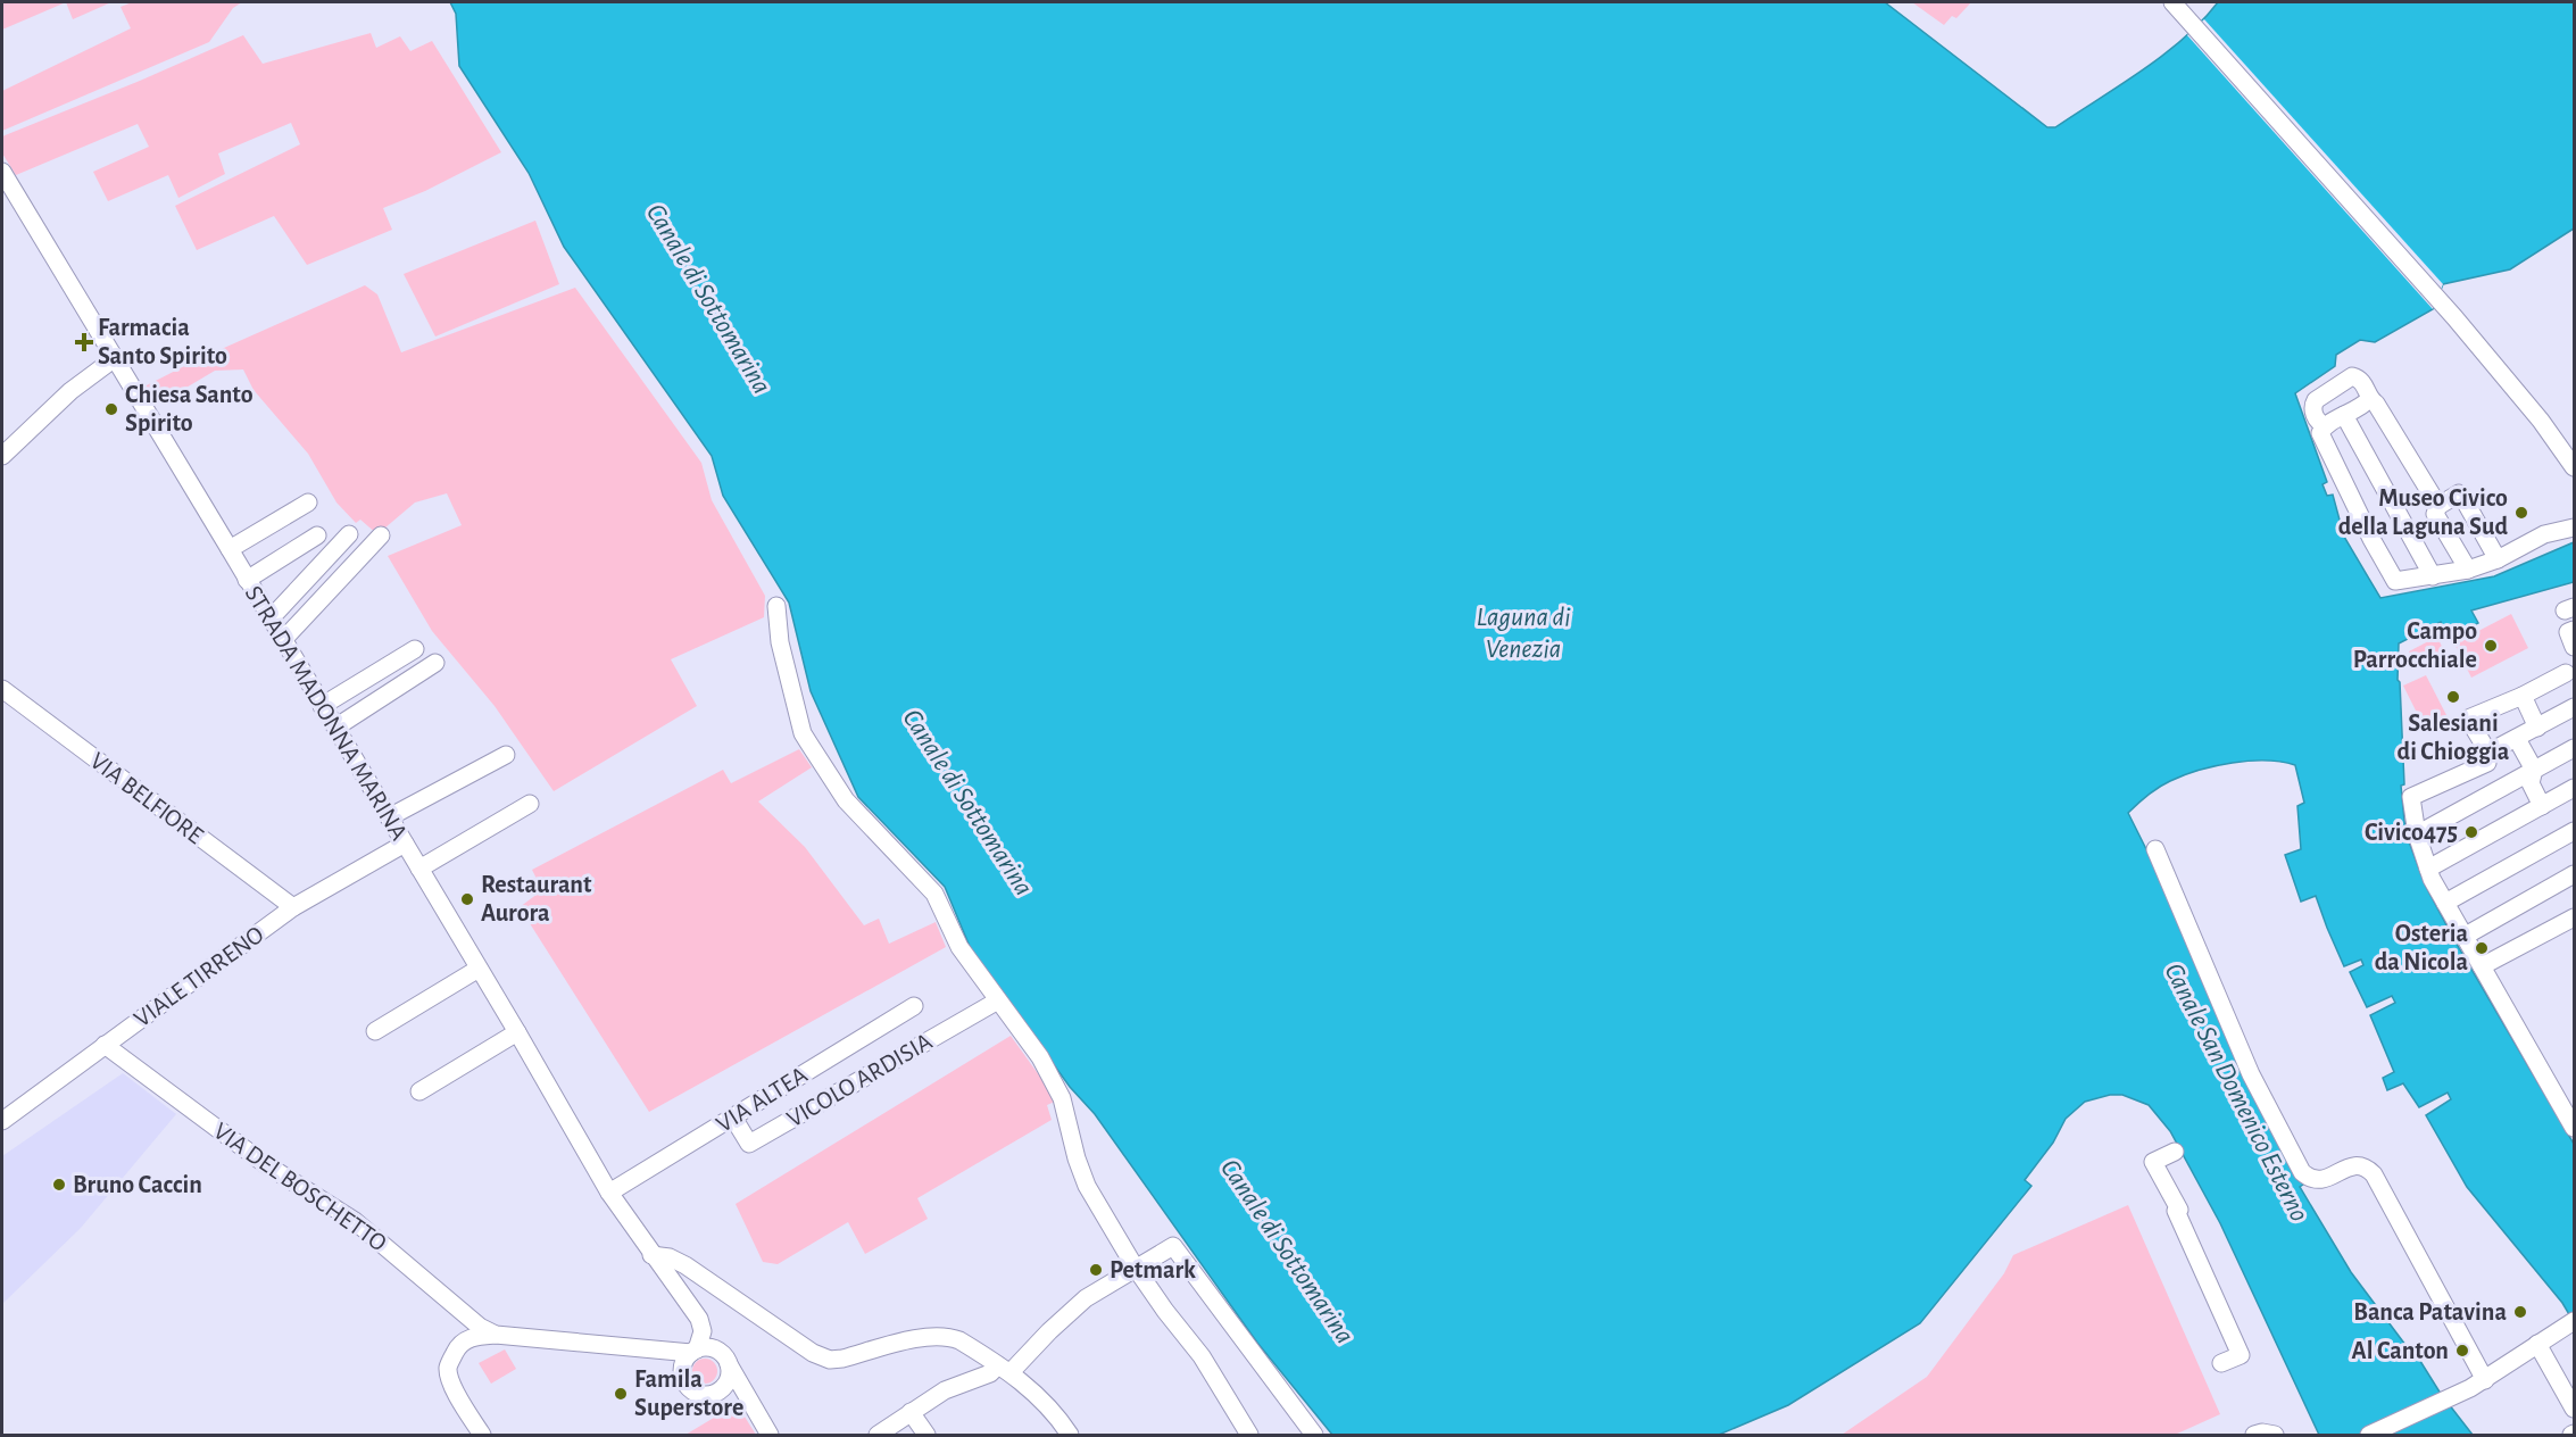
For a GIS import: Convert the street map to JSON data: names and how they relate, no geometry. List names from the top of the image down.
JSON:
{
  "streets": {
    "street": [
      "STRADA MADONNA MARINA",
      "VIA BELFIORE",
      "VIALE TIRRENO",
      "VICOLO ARDISIA",
      "VIA ALTEA",
      "VIA DEL BOSCHETTO"
    ]
  },
  "crossings": [
    ["STRADA MADONNA MARINA", "VIALE TIRRENO"],
    ["STRADA MADONNA MARINA", "VIA ALTEA"],
    ["STRADA MADONNA MARINA", "VIA DEL BOSCHETTO"],
    ["VIA BELFIORE", "VIALE TIRRENO"],
    ["VIALE TIRRENO", "VIA DEL BOSCHETTO"],
    ["VICOLO ARDISIA", "VIA ALTEA"]
  ],
  "water": ["Canale di Sottomarina", "Laguna di Venezia", "Canale San Domenico Esterno"],
  "places": {
    "health": ["Farmacia Santo Spirito"],
    "other": [
      "Chiesa Santo Spirito",
      "Museo Civico della Laguna Sud",
      "Campo Parrocchiale",
      "Salesiani di Chioggia",
      "Civico475",
      "Restaurant Aurora",
      "Osteria da Nicola",
      "Bruno Caccin",
      "Petmark",
      "Banca Patavina",
      "Al Canton",
      "Famila Superstore"
    ]
  }
}
